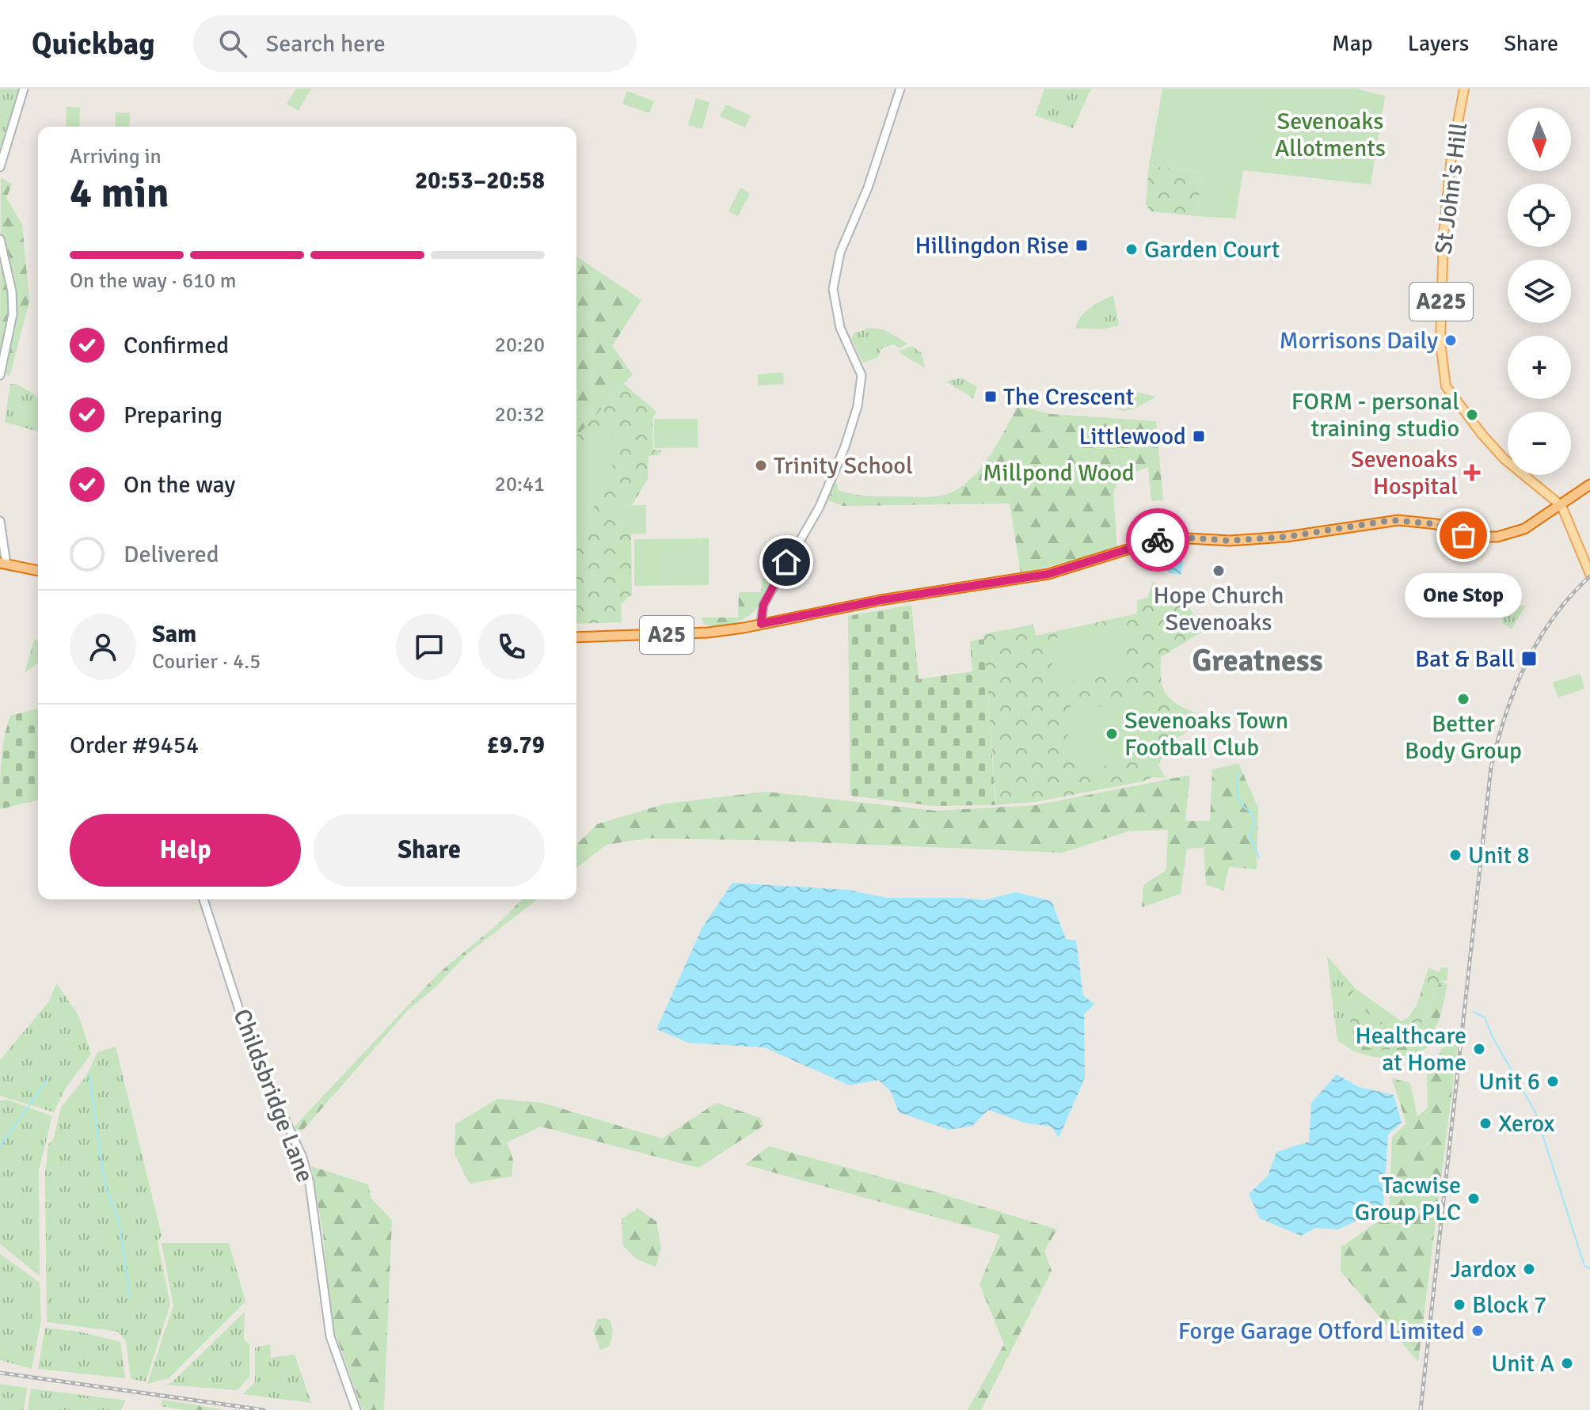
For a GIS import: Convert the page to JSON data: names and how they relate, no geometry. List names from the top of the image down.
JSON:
{
  "streets": {
    "highway": ["A25"],
    "main road": ["St John's Hill", "A225"],
    "street": ["Childsbridge Lane"]
  },
  "crossings": [
    ["St John's Hill", "A225"],
    ["St John's Hill", "A25"],
    ["A225", "A25"]
  ],
  "districts": ["Greatness"],
  "parks": ["Sevenoaks Allotments", "Millpond Wood"],
  "places": {
    "transit": [
      "Hillingdon Rise",
      "The Crescent",
      "Littlewood",
      "Bat & Ball"
    ],
    "other": [
      "Garden Court",
      "Morrisons Daily",
      "FORM - personal training studio",
      "Trinity School",
      "One Stop",
      "Hope Church Sevenoaks",
      "Better Body Group",
      "Sevenoaks Town Football Club",
      "Unit 8",
      "Healthcare at Home",
      "Unit 6",
      "Xerox",
      "Tacwise Group PLC",
      "Jardox",
      "Block 7",
      "Forge Garage Otford Limited",
      "Unit A"
    ],
    "health": ["Sevenoaks Hospital"]
  },
  "north": "bottom",
  "page": {
    "header": "Quickbag",
    "search": "Search here",
    "nav": ["Map", "Layers", "Share"],
    "map_buttons": ["+", "−"],
    "heading": ["4 min", "Arriving in", "20:53–20:58"],
    "panel": [
      "Sam",
      "Courier · 4.5",
      "Order #9454",
      "£9.79"
    ],
    "bar": "On the way · 610 m",
    "list": [
      ["Confirmed", "20:20"],
      ["Preparing", "20:32"],
      ["On the way", "20:41"],
      "Delivered"
    ],
    "bubble": "One Stop",
    "buttons": ["Help", "Share"]
  }
}
